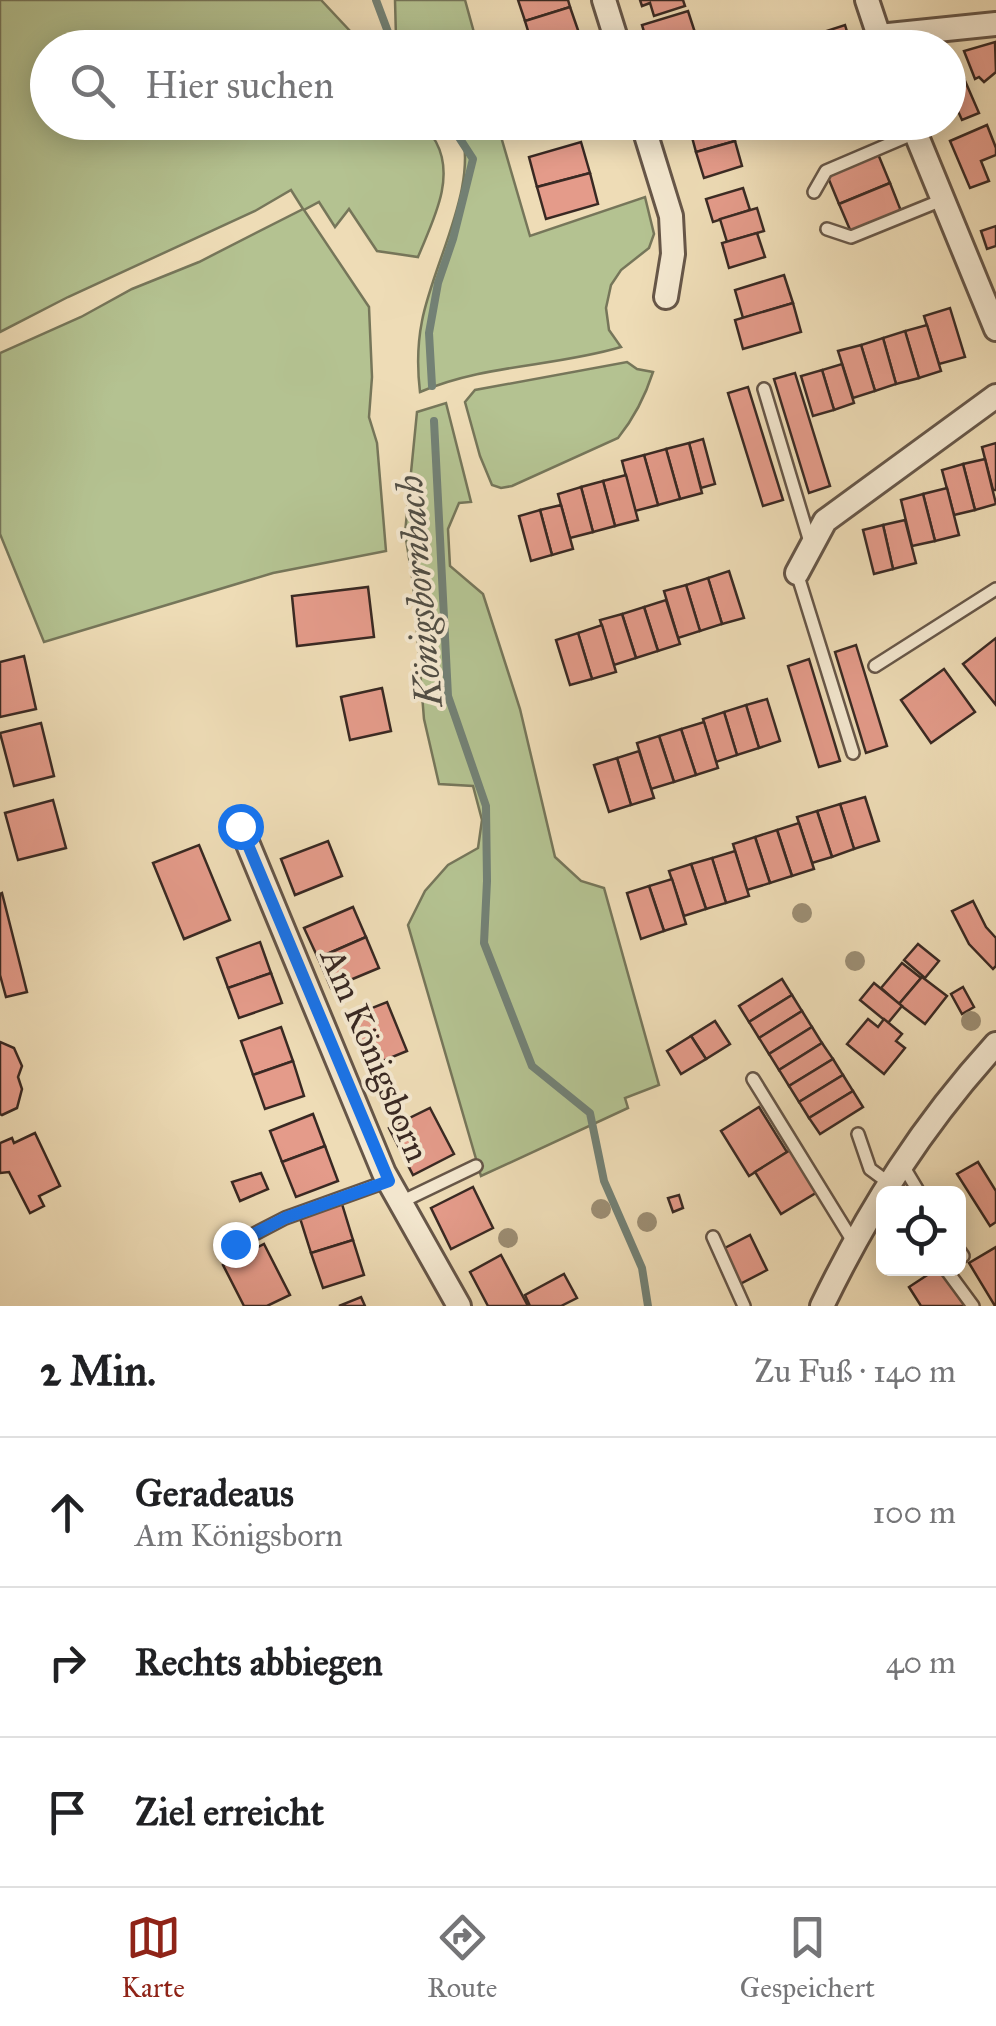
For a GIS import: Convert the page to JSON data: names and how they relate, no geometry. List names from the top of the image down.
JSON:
{
  "streets": {
    "street": ["Am Königsborn"]
  },
  "water": ["Königsbornbach"],
  "page": {
    "search": "Hier suchen",
    "heading": ["2 Min.", "Zu Fuß · 140 m"],
    "list": [
      ["Geradeaus", "Am Königsborn", "100 m"],
      ["Rechts abbiegen", "40 m"],
      "Ziel erreicht"
    ],
    "nav": ["Karte", "Route", "Gespeichert"]
  }
}
